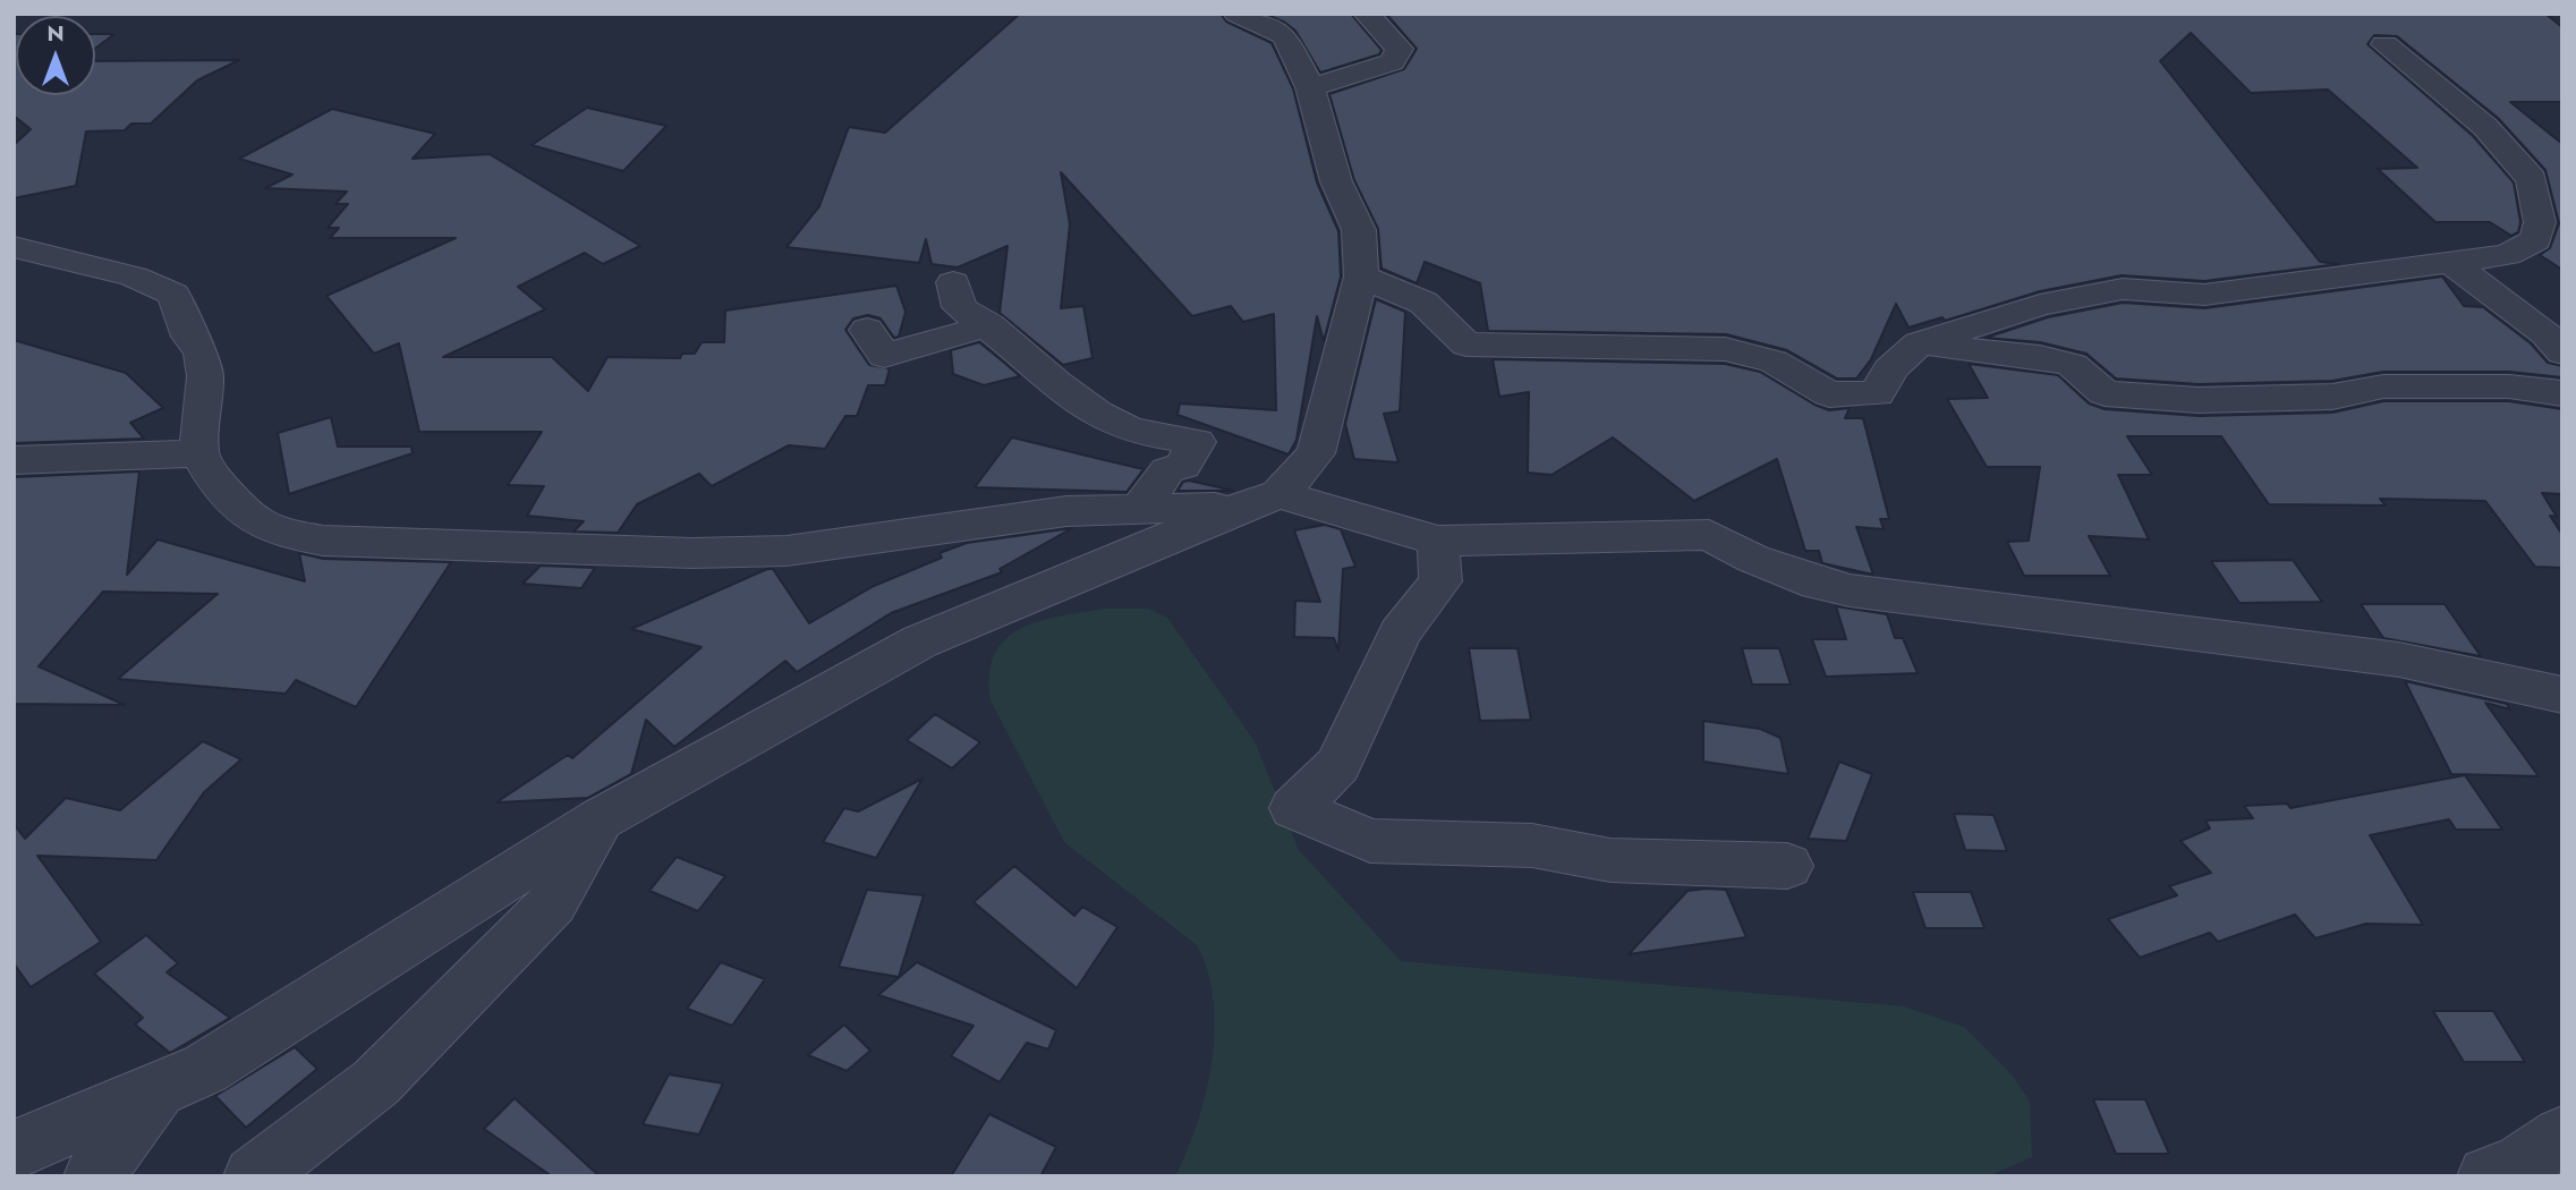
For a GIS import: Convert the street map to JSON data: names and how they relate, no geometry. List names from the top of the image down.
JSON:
{
  "north": "top"
}
